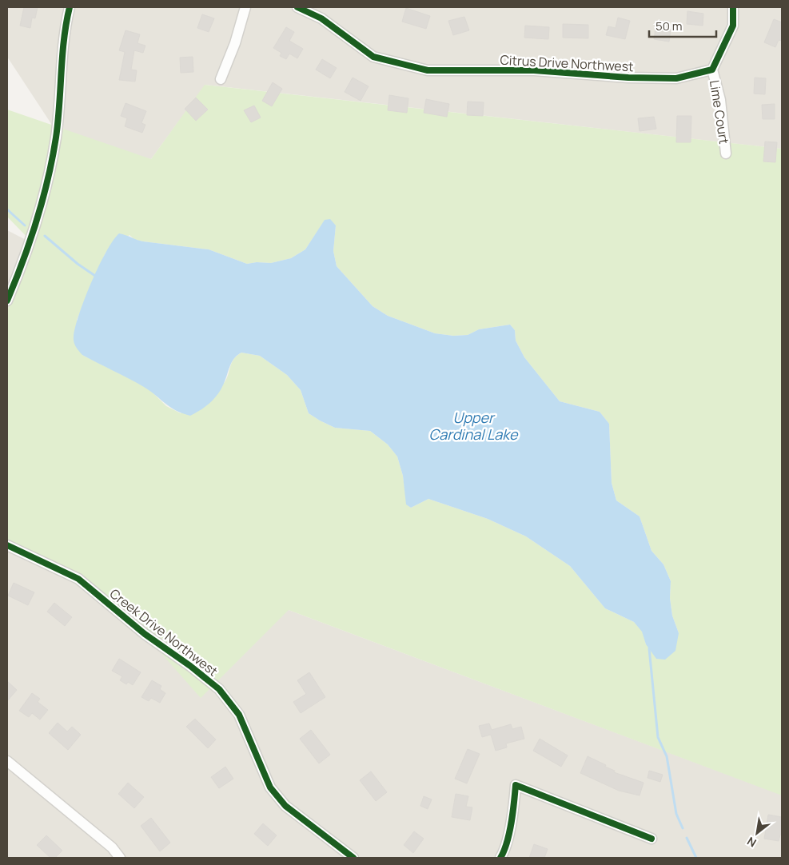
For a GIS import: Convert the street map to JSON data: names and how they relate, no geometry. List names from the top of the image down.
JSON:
{
  "streets": {
    "street": ["Citrus Drive Northwest", "Lime Court", "Creek Drive Northwest"]
  },
  "crossings": [
    ["Citrus Drive Northwest", "Lime Court"]
  ],
  "water": ["Upper Cardinal Lake"],
  "scale_bar": "50 m",
  "north": "bottom left"
}
